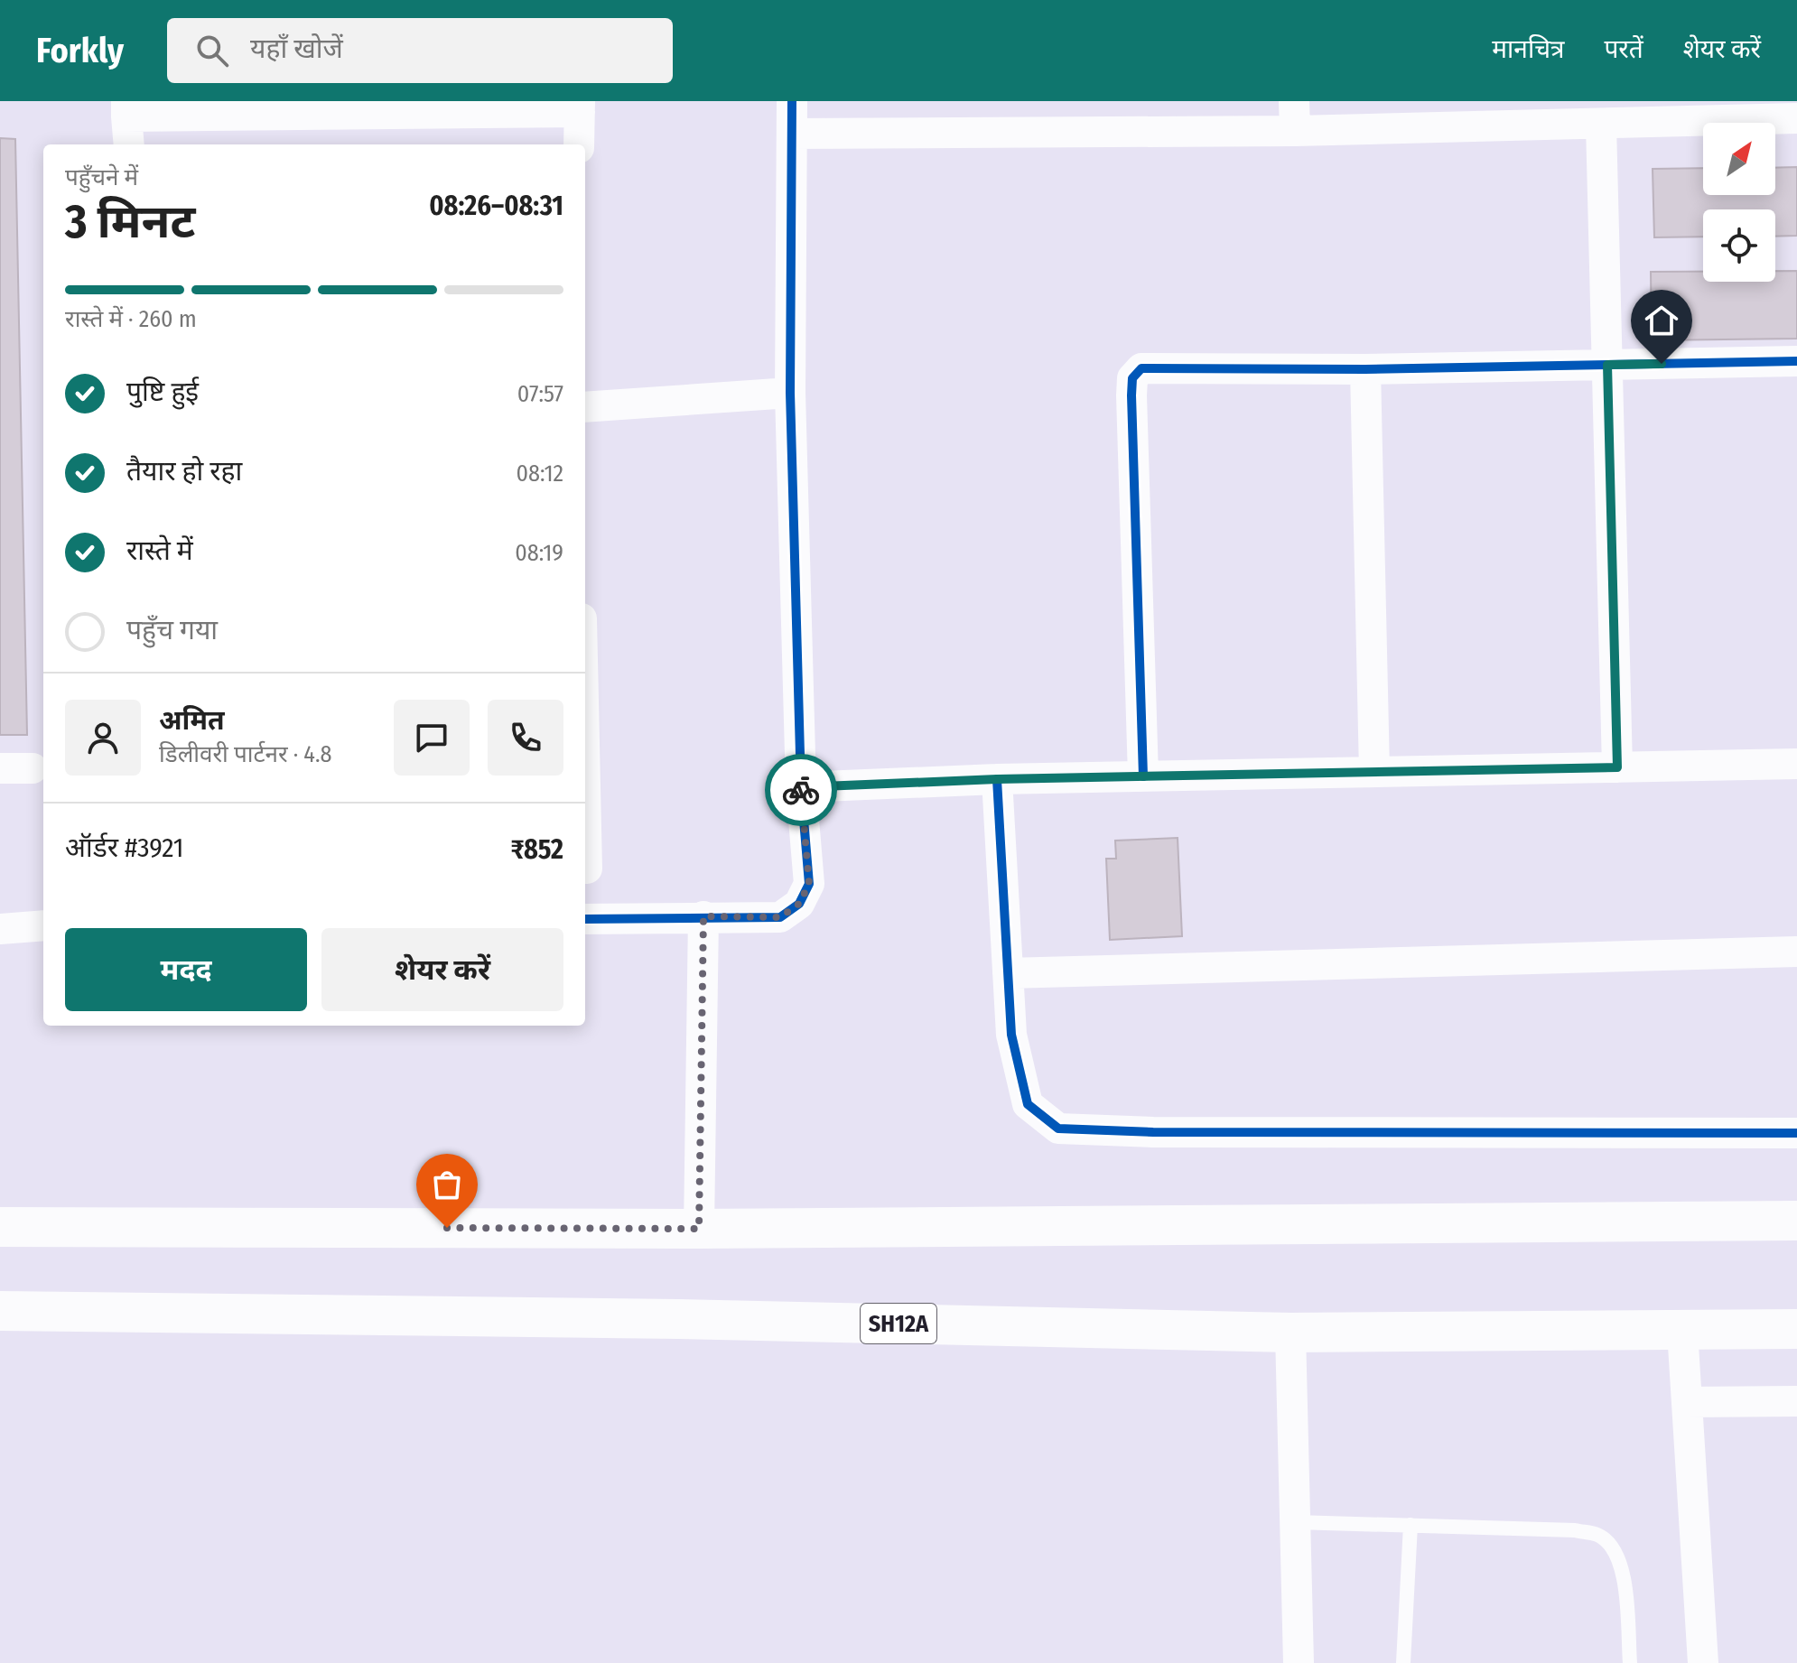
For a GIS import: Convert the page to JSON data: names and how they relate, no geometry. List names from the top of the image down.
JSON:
{
  "streets": {
    "main road": ["SH12A"]
  },
  "north": "top right",
  "page": {
    "header": "Forkly",
    "search": "यहाँ खोजें",
    "nav": ["मानचित्र", "परतें", "शेयर करें"],
    "heading": ["3 मिनट", "पहुँचने में", "08:26–08:31"],
    "panel": [
      "अमित",
      "डिलीवरी पार्टनर · 4.8",
      "ऑर्डर #3921",
      "₹852"
    ],
    "bar": "रास्ते में · 260 m",
    "list": [
      ["पुष्टि हुई", "07:57"],
      ["तैयार हो रहा", "08:12"],
      ["रास्ते में", "08:19"],
      "पहुँच गया"
    ],
    "buttons": ["मदद", "शेयर करें"]
  }
}
